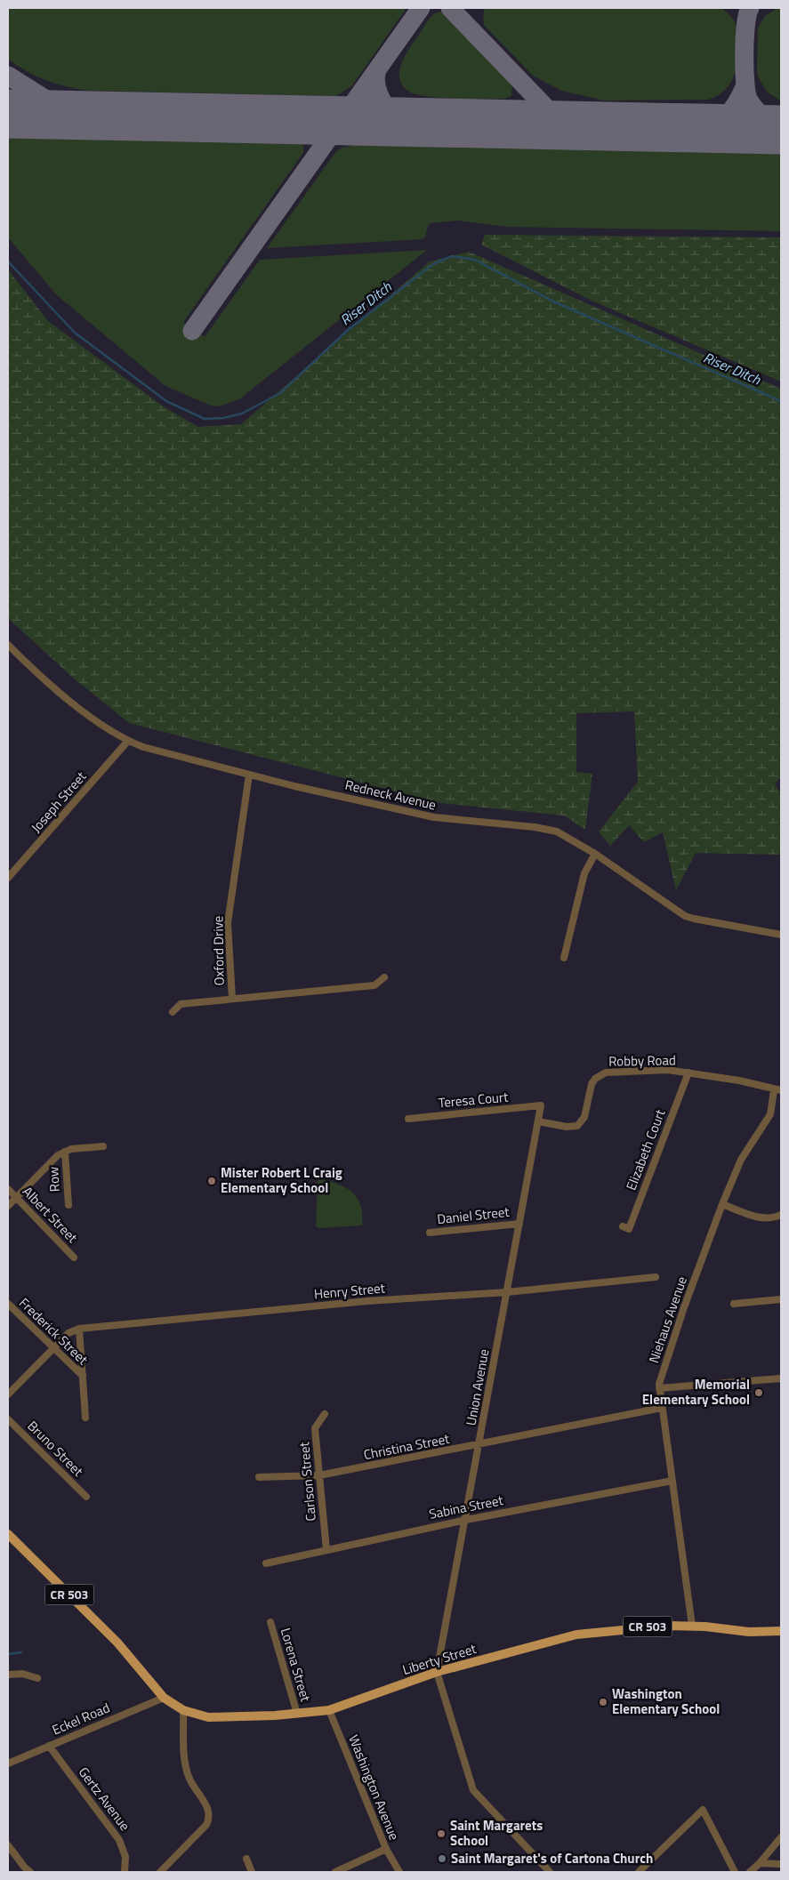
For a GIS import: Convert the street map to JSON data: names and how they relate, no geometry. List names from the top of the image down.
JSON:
{
  "streets": {
    "main road": ["CR 503", "Liberty Street"],
    "street": [
      "Redneck Avenue",
      "Joseph Street",
      "Oxford Drive",
      "Robby Road",
      "Teresa Court",
      "Elizabeth Court",
      "Row",
      "Albert Street",
      "Daniel Street",
      "Henry Street",
      "Niehaus Avenue",
      "Frederick Street",
      "Union Avenue",
      "Christina Street",
      "Bruno Street",
      "Carlson Street",
      "Sabina Street",
      "Lorena Street",
      "Eckel Road",
      "Washington Avenue",
      "Gertz Avenue"
    ]
  },
  "crossings": [
    ["Redneck Avenue", "Joseph Street"],
    ["Redneck Avenue", "Oxford Drive"],
    ["Robby Road", "Elizabeth Court"],
    ["Robby Road", "Niehaus Avenue"],
    ["Robby Road", "Union Avenue"],
    ["Teresa Court", "Union Avenue"],
    ["Daniel Street", "Union Avenue"],
    ["Henry Street", "Frederick Street"],
    ["Henry Street", "Union Avenue"],
    ["Niehaus Avenue", "Christina Street"],
    ["Niehaus Avenue", "Sabina Street"],
    ["Niehaus Avenue", "Liberty Street"],
    ["Union Avenue", "Christina Street"],
    ["Union Avenue", "Sabina Street"],
    ["Union Avenue", "Liberty Street"],
    ["Christina Street", "Carlson Street"],
    ["Carlson Street", "Sabina Street"],
    ["Liberty Street", "Lorena Street"],
    ["Liberty Street", "Eckel Road"],
    ["Liberty Street", "Washington Avenue"],
    ["Eckel Road", "Gertz Avenue"]
  ],
  "water": ["Riser Ditch"],
  "places": [
    "Mister Robert L Craig Elementary School",
    "Memorial Elementary School",
    "Washington Elementary School",
    "Saint Margarets School",
    "Saint Margaret's of Cartona Church"
  ]
}
